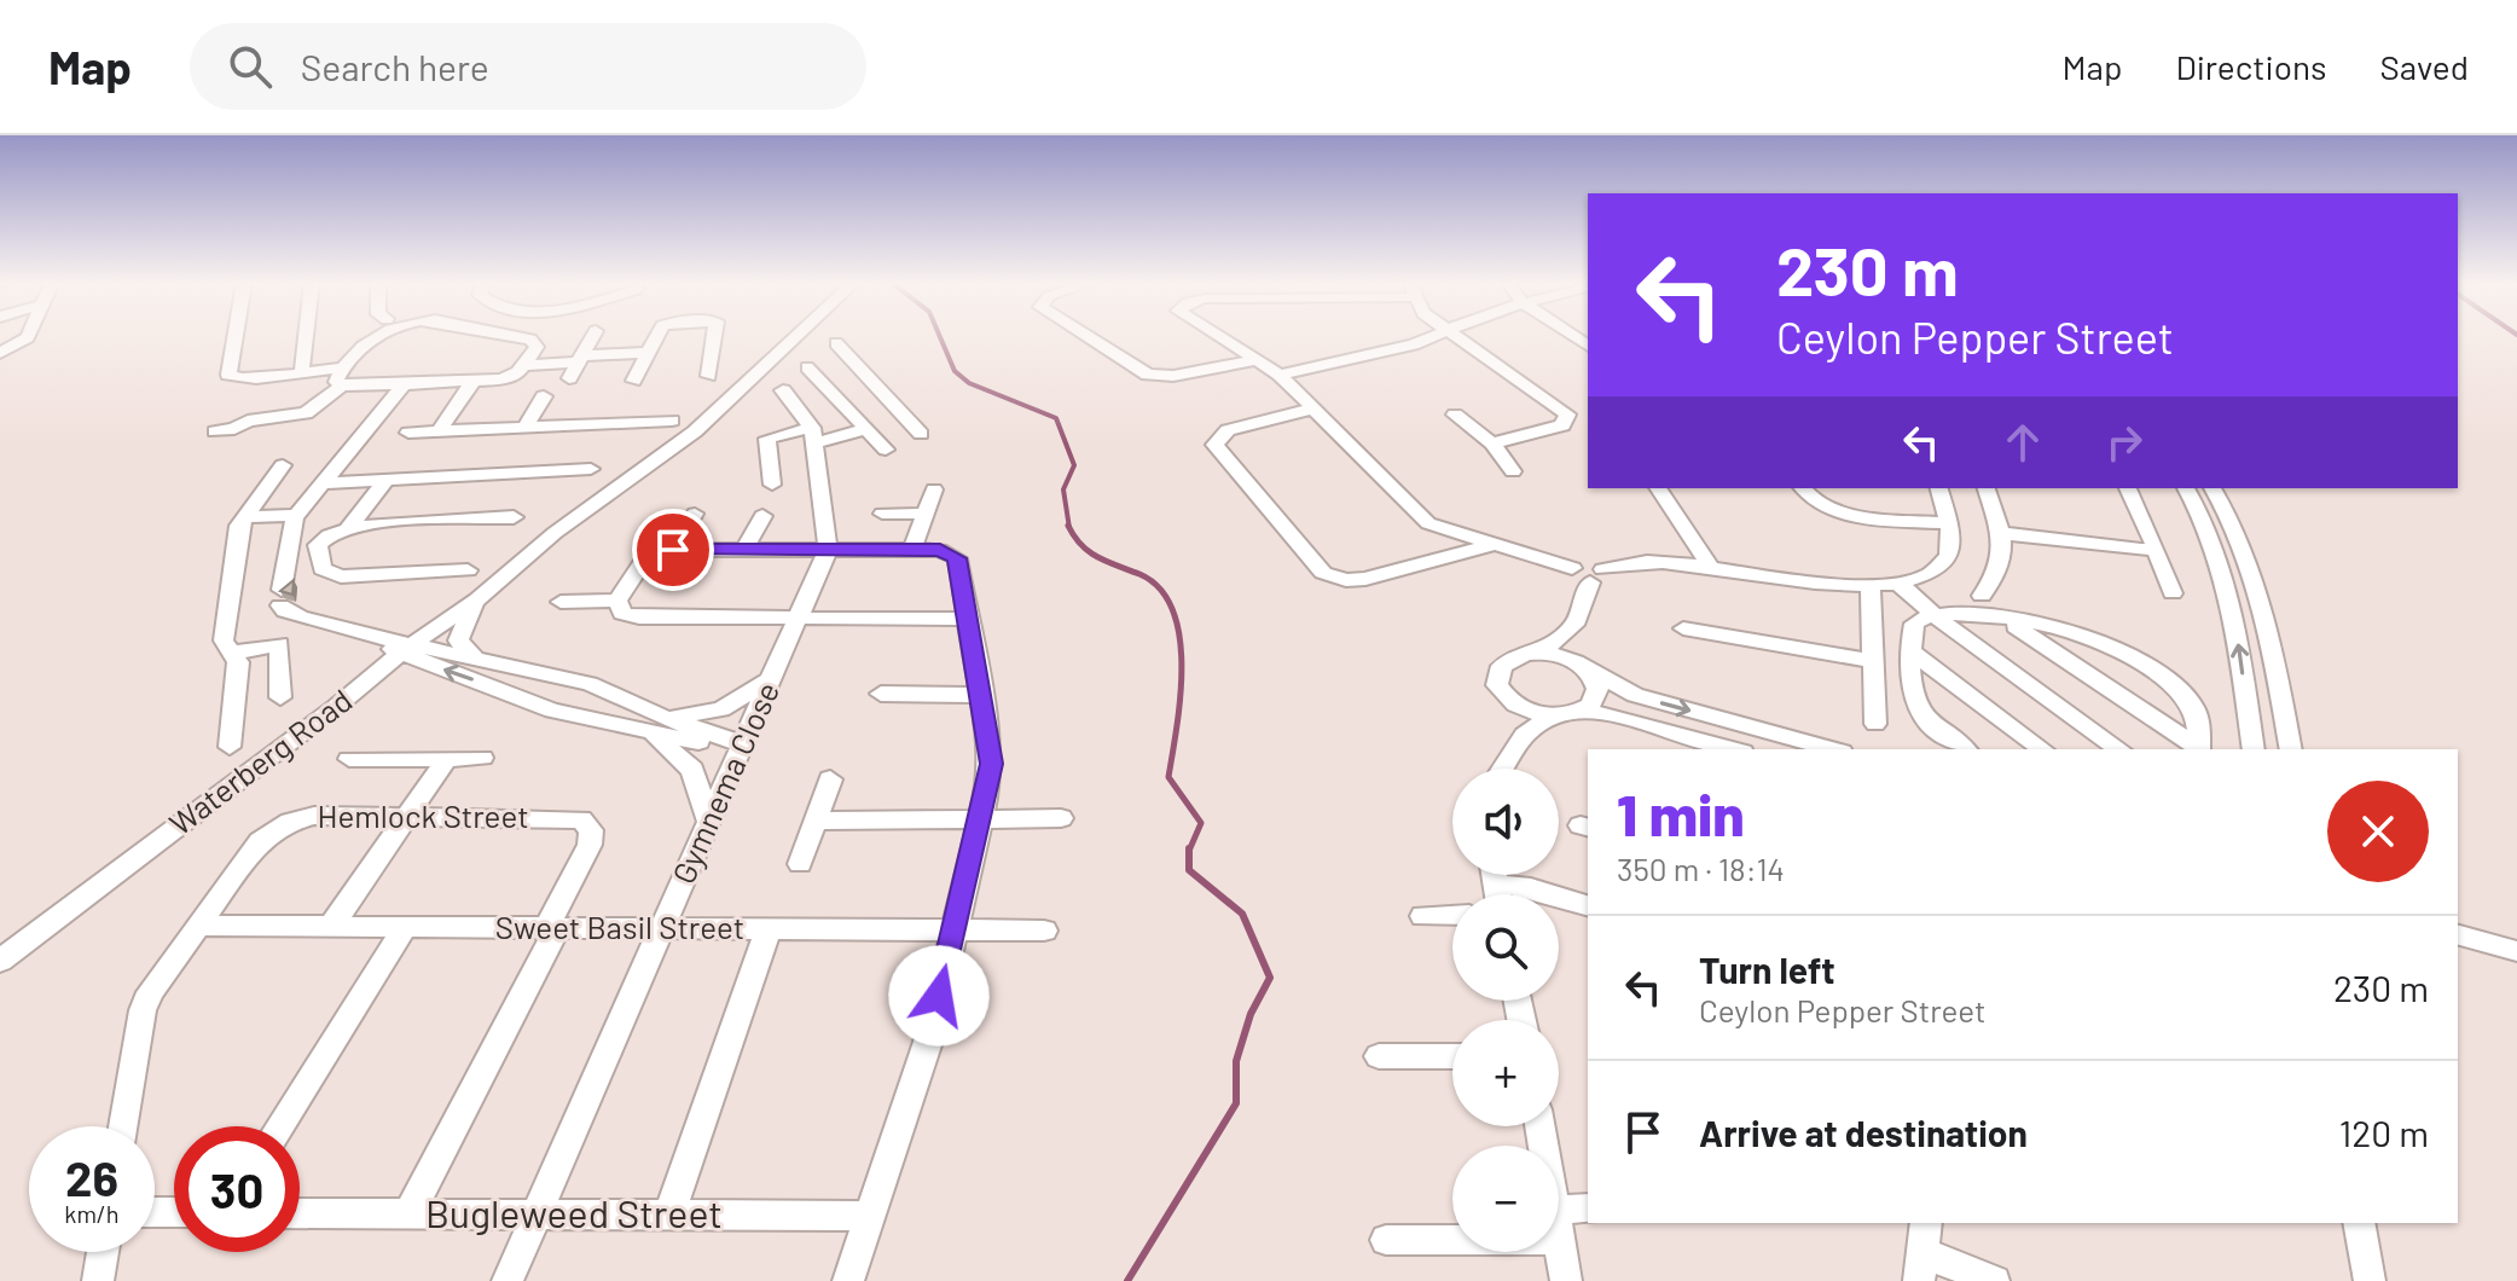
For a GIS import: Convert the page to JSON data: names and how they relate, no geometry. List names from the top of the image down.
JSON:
{
  "streets": {
    "street": [
      "Waterberg Road",
      "Gymnema Close",
      "Hemlock Street",
      "Sweet Basil Street",
      "Bugleweed Street"
    ]
  },
  "crossings": [
    ["Gymnema Close", "Sweet Basil Street"],
    ["Gymnema Close", "Bugleweed Street"],
    ["Hemlock Street", "Sweet Basil Street"],
    ["Hemlock Street", "Bugleweed Street"]
  ],
  "page": {
    "header": "Map",
    "search": "Search here",
    "nav": ["Map", "Directions", "Saved"],
    "turn": ["230 m", "Ceylon Pepper Street"],
    "heading": ["1 min", "350 m · 18:14"],
    "map_buttons": ["+", "−"],
    "list": [
      {
        "name": "Turn left",
        "note": "Ceylon Pepper Street",
        "value": "230 m"
      },
      {
        "name": "Arrive at destination",
        "value": "120 m"
      }
    ],
    "speed": "26 km/h",
    "limit": "30"
  }
}
